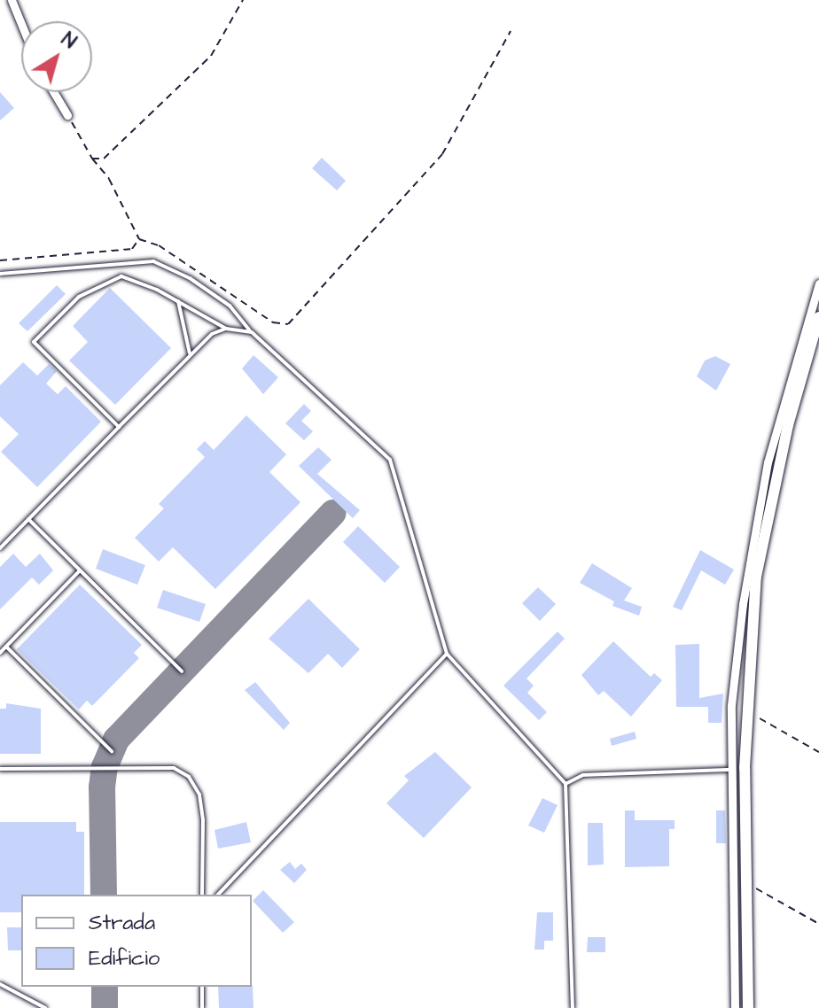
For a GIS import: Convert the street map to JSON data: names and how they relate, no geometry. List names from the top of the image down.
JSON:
{
  "legend": ["Strada", "Edificio"],
  "north": "top right"
}
